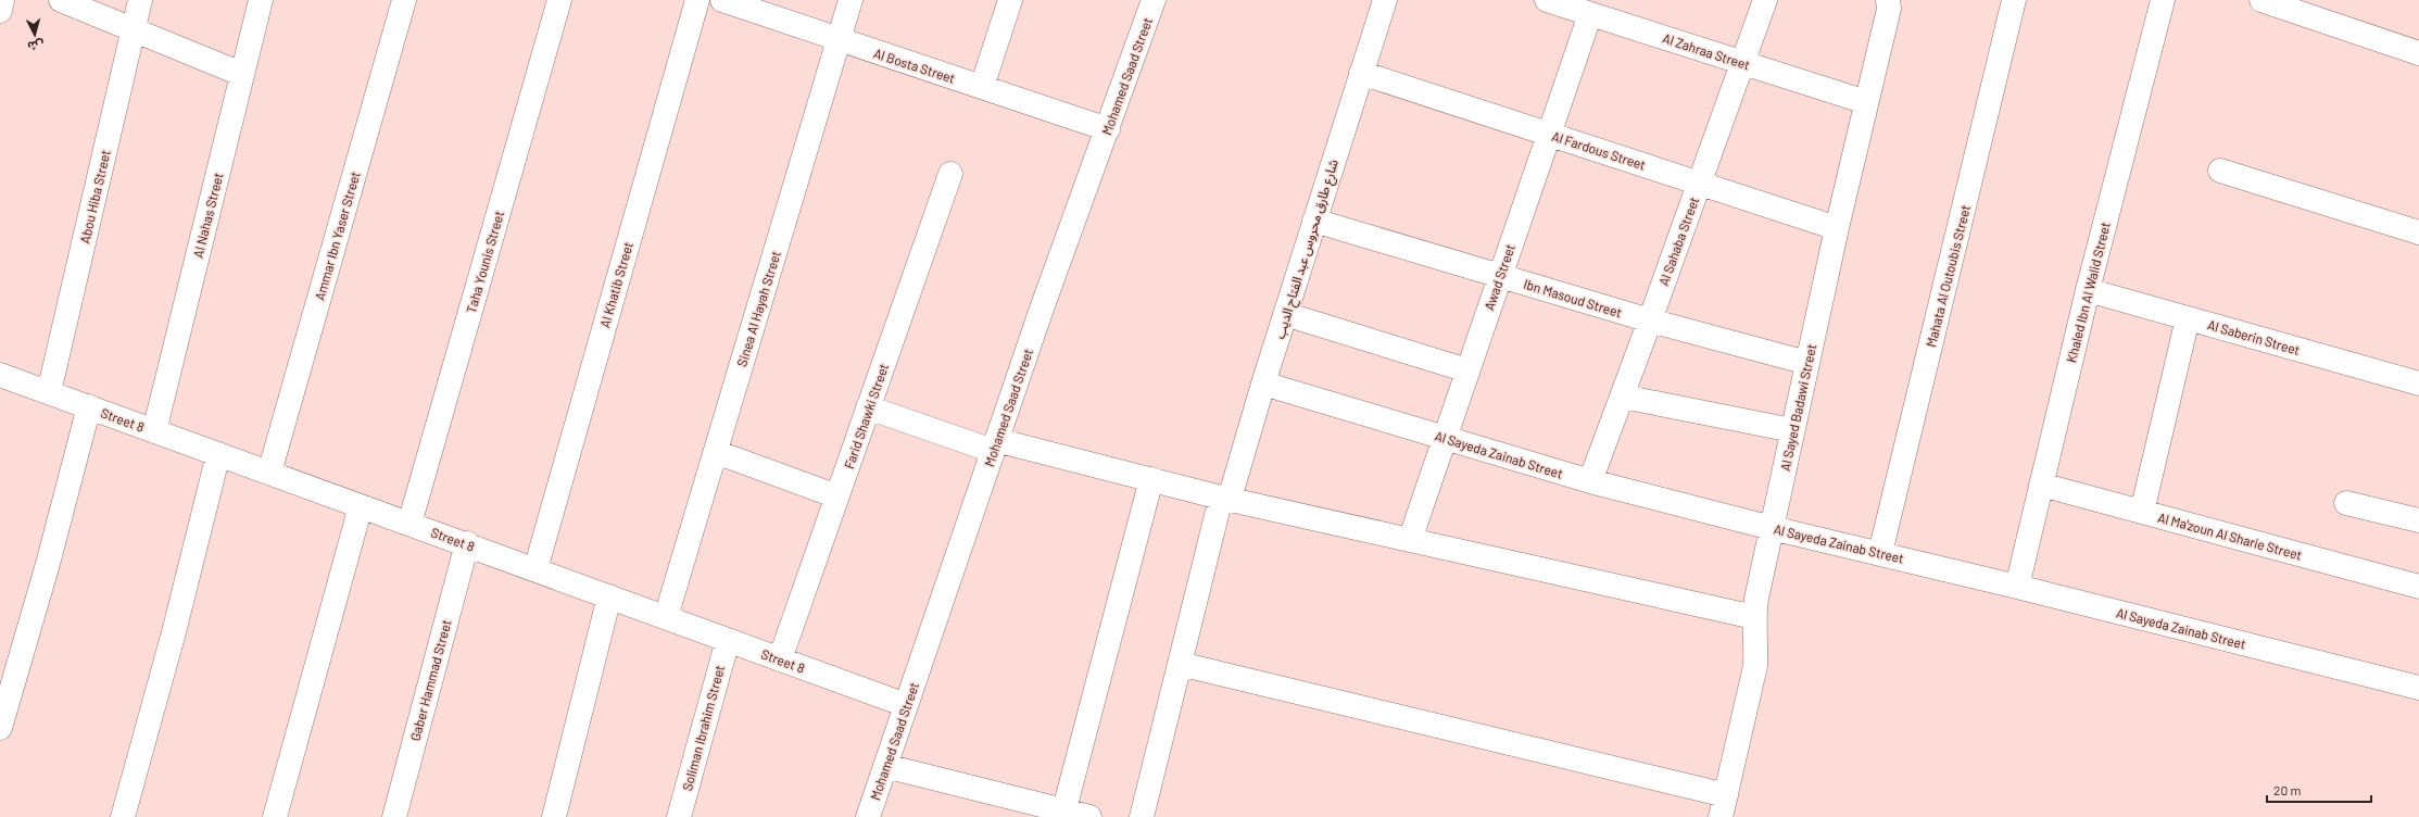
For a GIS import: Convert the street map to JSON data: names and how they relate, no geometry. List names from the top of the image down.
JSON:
{
  "streets": {
    "street": [
      "Al Zahraa Street",
      "Al Bosta Street",
      "Mohamed Saad Street",
      "Al Fardous Street",
      "Abou Hiba Street",
      "Al Nahas Street",
      "Ammar Ibn Yaser Street",
      "Al Sahaba Street",
      "شارع طارق محروس عبد الفتاح الديب",
      "Taha Younis Street",
      "Mahata Al Outoubis Street",
      "Awad Street",
      "Al Khatib Street",
      "Khaled Ibn Al Walid Street",
      "Ibn Masoud Street",
      "Sinea Al Hayah Street",
      "Al Saberin Street",
      "Al Sayed Badawi Street",
      "Farid Shawki Street",
      "Street 8",
      "Al Sayeda Zainab Street",
      "Al Ma'zoun Al Sharie Street",
      "Gaber Hammad Street",
      "Soliman Ibrahim Street"
    ]
  },
  "crossings": [
    ["Al Zahraa Street", "Al Sahaba Street"],
    ["Al Zahraa Street", "Awad Street"],
    ["Al Zahraa Street", "Al Sayed Badawi Street"],
    ["Al Bosta Street", "Mohamed Saad Street"],
    ["Al Bosta Street", "Sinea Al Hayah Street"],
    ["Mohamed Saad Street", "Street 8"],
    ["Al Fardous Street", "Al Sahaba Street"],
    ["Al Fardous Street", "شارع طارق محروس عبد الفتاح الديب"],
    ["Al Fardous Street", "Awad Street"],
    ["Al Fardous Street", "Al Sayed Badawi Street"],
    ["Abou Hiba Street", "Street 8"],
    ["Al Nahas Street", "Street 8"],
    ["Ammar Ibn Yaser Street", "Street 8"],
    ["Al Sahaba Street", "Ibn Masoud Street"],
    ["Al Sahaba Street", "Al Sayeda Zainab Street"],
    ["شارع طارق محروس عبد الفتاح الديب", "Ibn Masoud Street"],
    ["شارع طارق محروس عبد الفتاح الديب", "Al Sayeda Zainab Street"],
    ["Taha Younis Street", "Street 8"],
    ["Mahata Al Outoubis Street", "Al Sayeda Zainab Street"],
    ["Awad Street", "Ibn Masoud Street"],
    ["Awad Street", "Al Sayeda Zainab Street"],
    ["Al Khatib Street", "Street 8"],
    ["Khaled Ibn Al Walid Street", "Al Saberin Street"],
    ["Khaled Ibn Al Walid Street", "Al Sayeda Zainab Street"],
    ["Khaled Ibn Al Walid Street", "Al Ma'zoun Al Sharie Street"],
    ["Ibn Masoud Street", "Al Sayed Badawi Street"],
    ["Sinea Al Hayah Street", "Street 8"],
    ["Al Sayed Badawi Street", "Al Sayeda Zainab Street"],
    ["Farid Shawki Street", "Street 8"],
    ["Street 8", "Gaber Hammad Street"],
    ["Street 8", "Soliman Ibrahim Street"]
  ],
  "scale_bar": "20 m",
  "north": "bottom"
}
